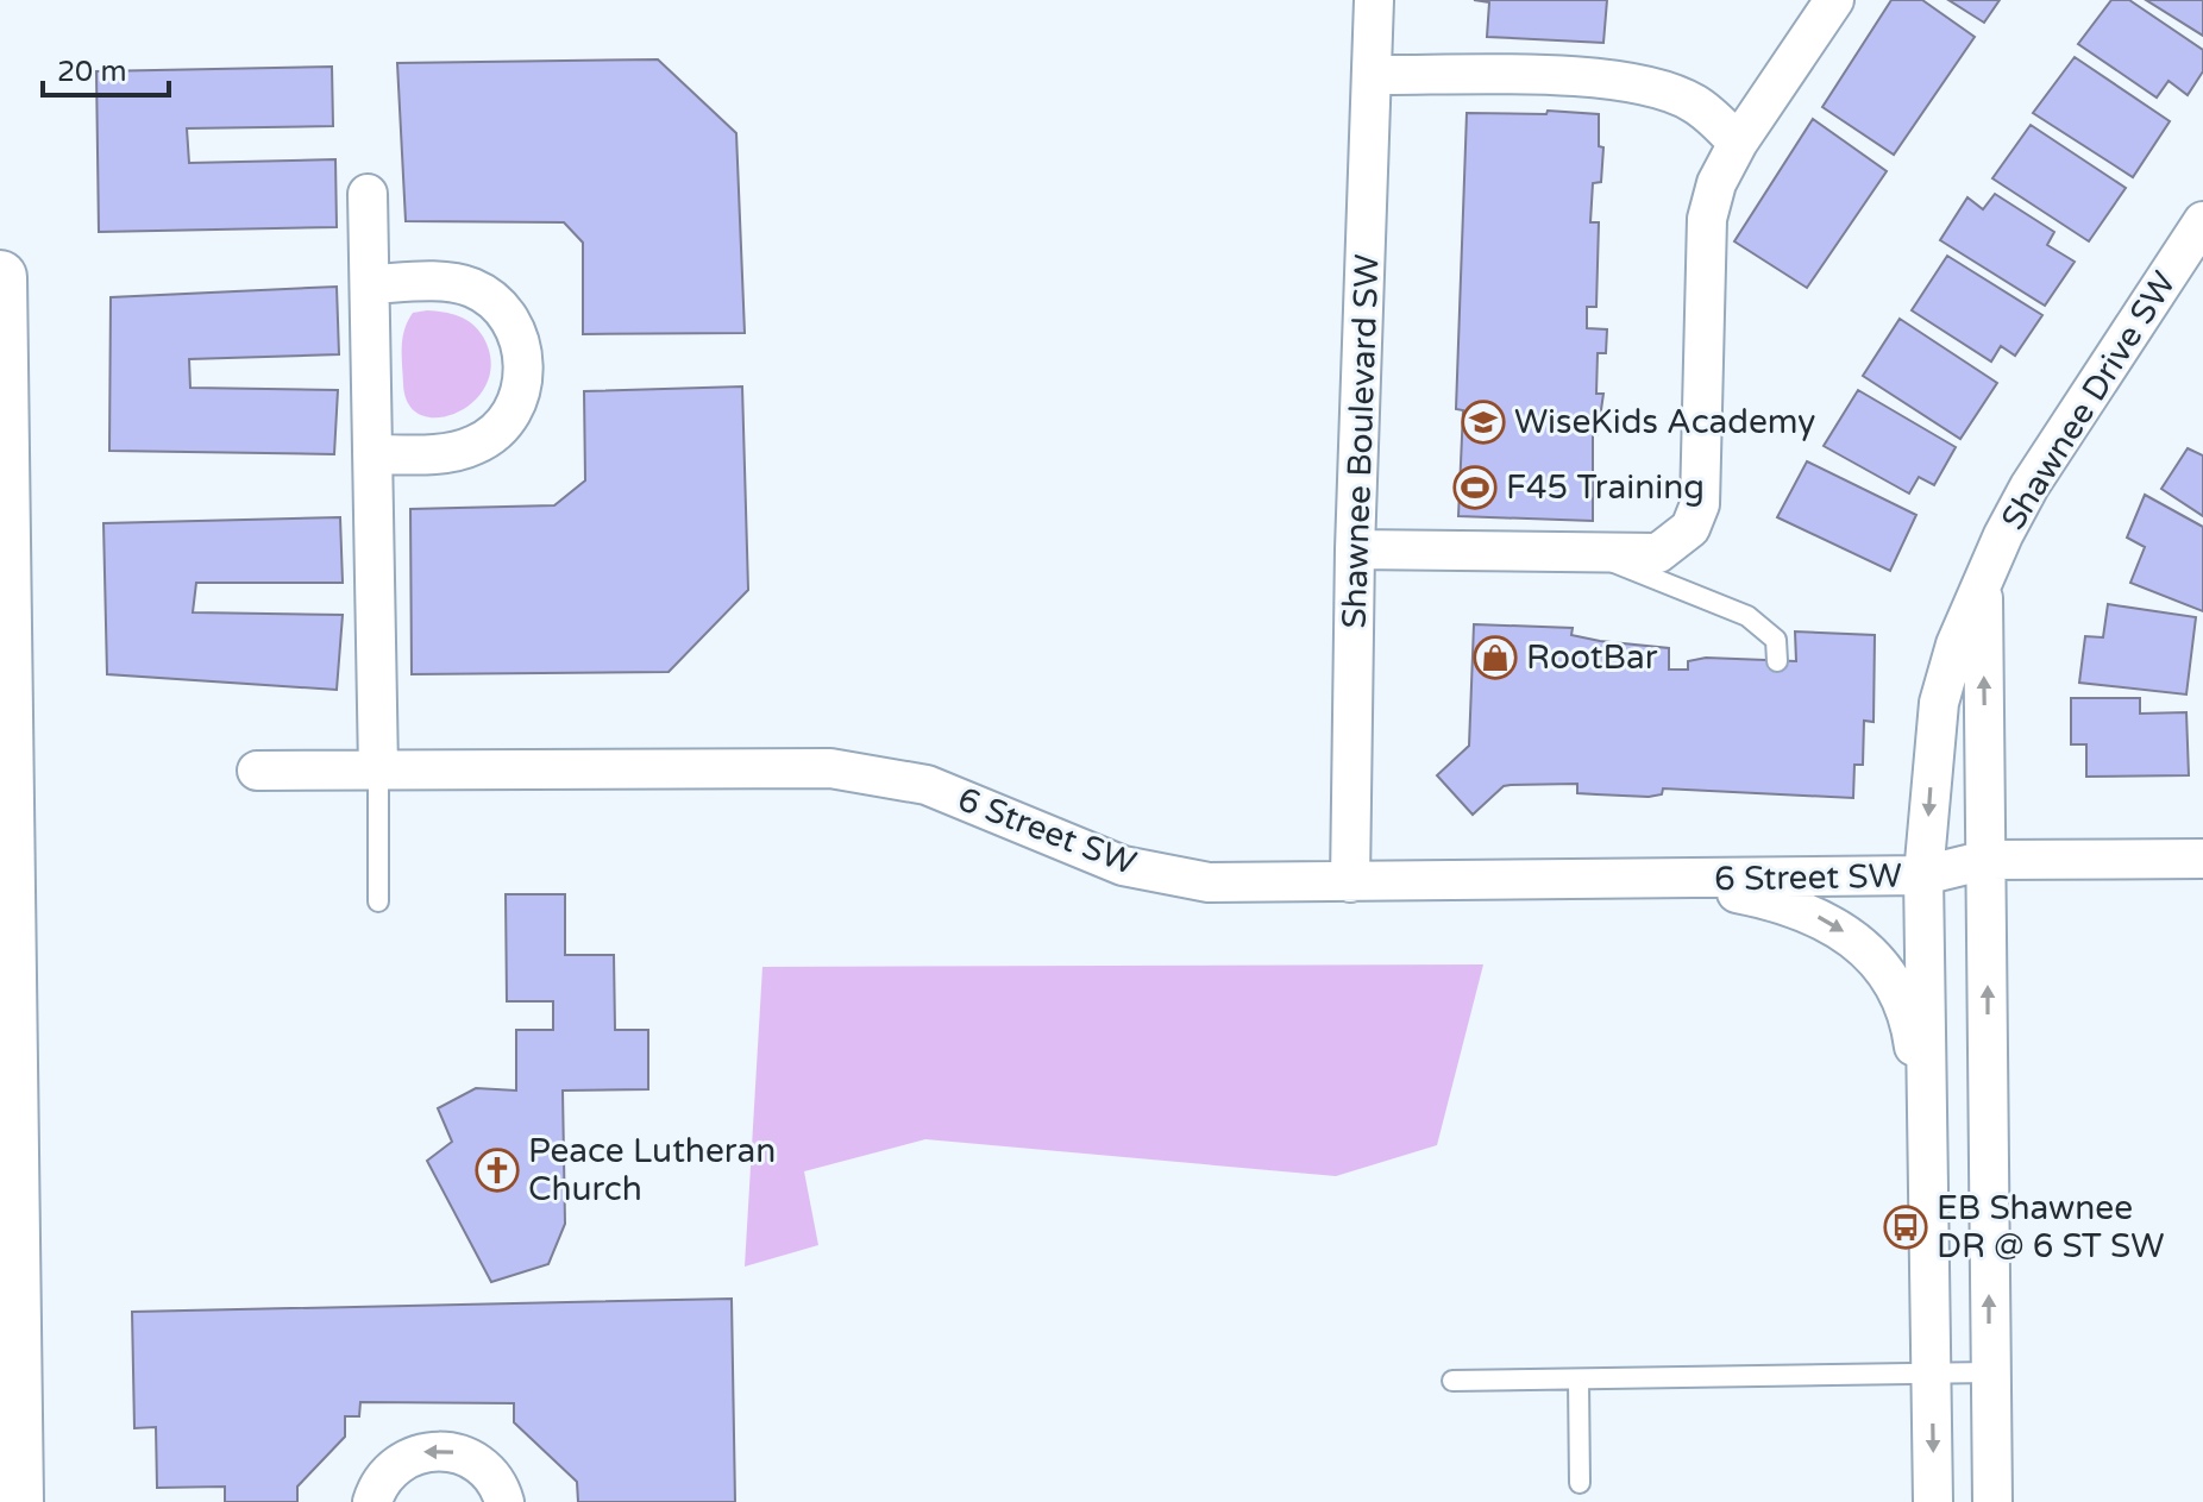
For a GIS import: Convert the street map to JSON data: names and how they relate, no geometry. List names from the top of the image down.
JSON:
{
  "streets": {
    "street": ["Shawnee Drive SW", "Shawnee Boulevard SW", "6 Street SW"]
  },
  "crossings": [
    ["Shawnee Drive SW", "6 Street SW"],
    ["Shawnee Boulevard SW", "6 Street SW"]
  ],
  "places": {
    "school or university": ["WiseKids Academy"],
    "sports": ["F45 Training"],
    "shop": ["RootBar"],
    "church": ["Peace Lutheran Church"],
    "bus stop": ["EB Shawnee DR @ 6 ST SW"]
  },
  "scale_bar": "20 m"
}
